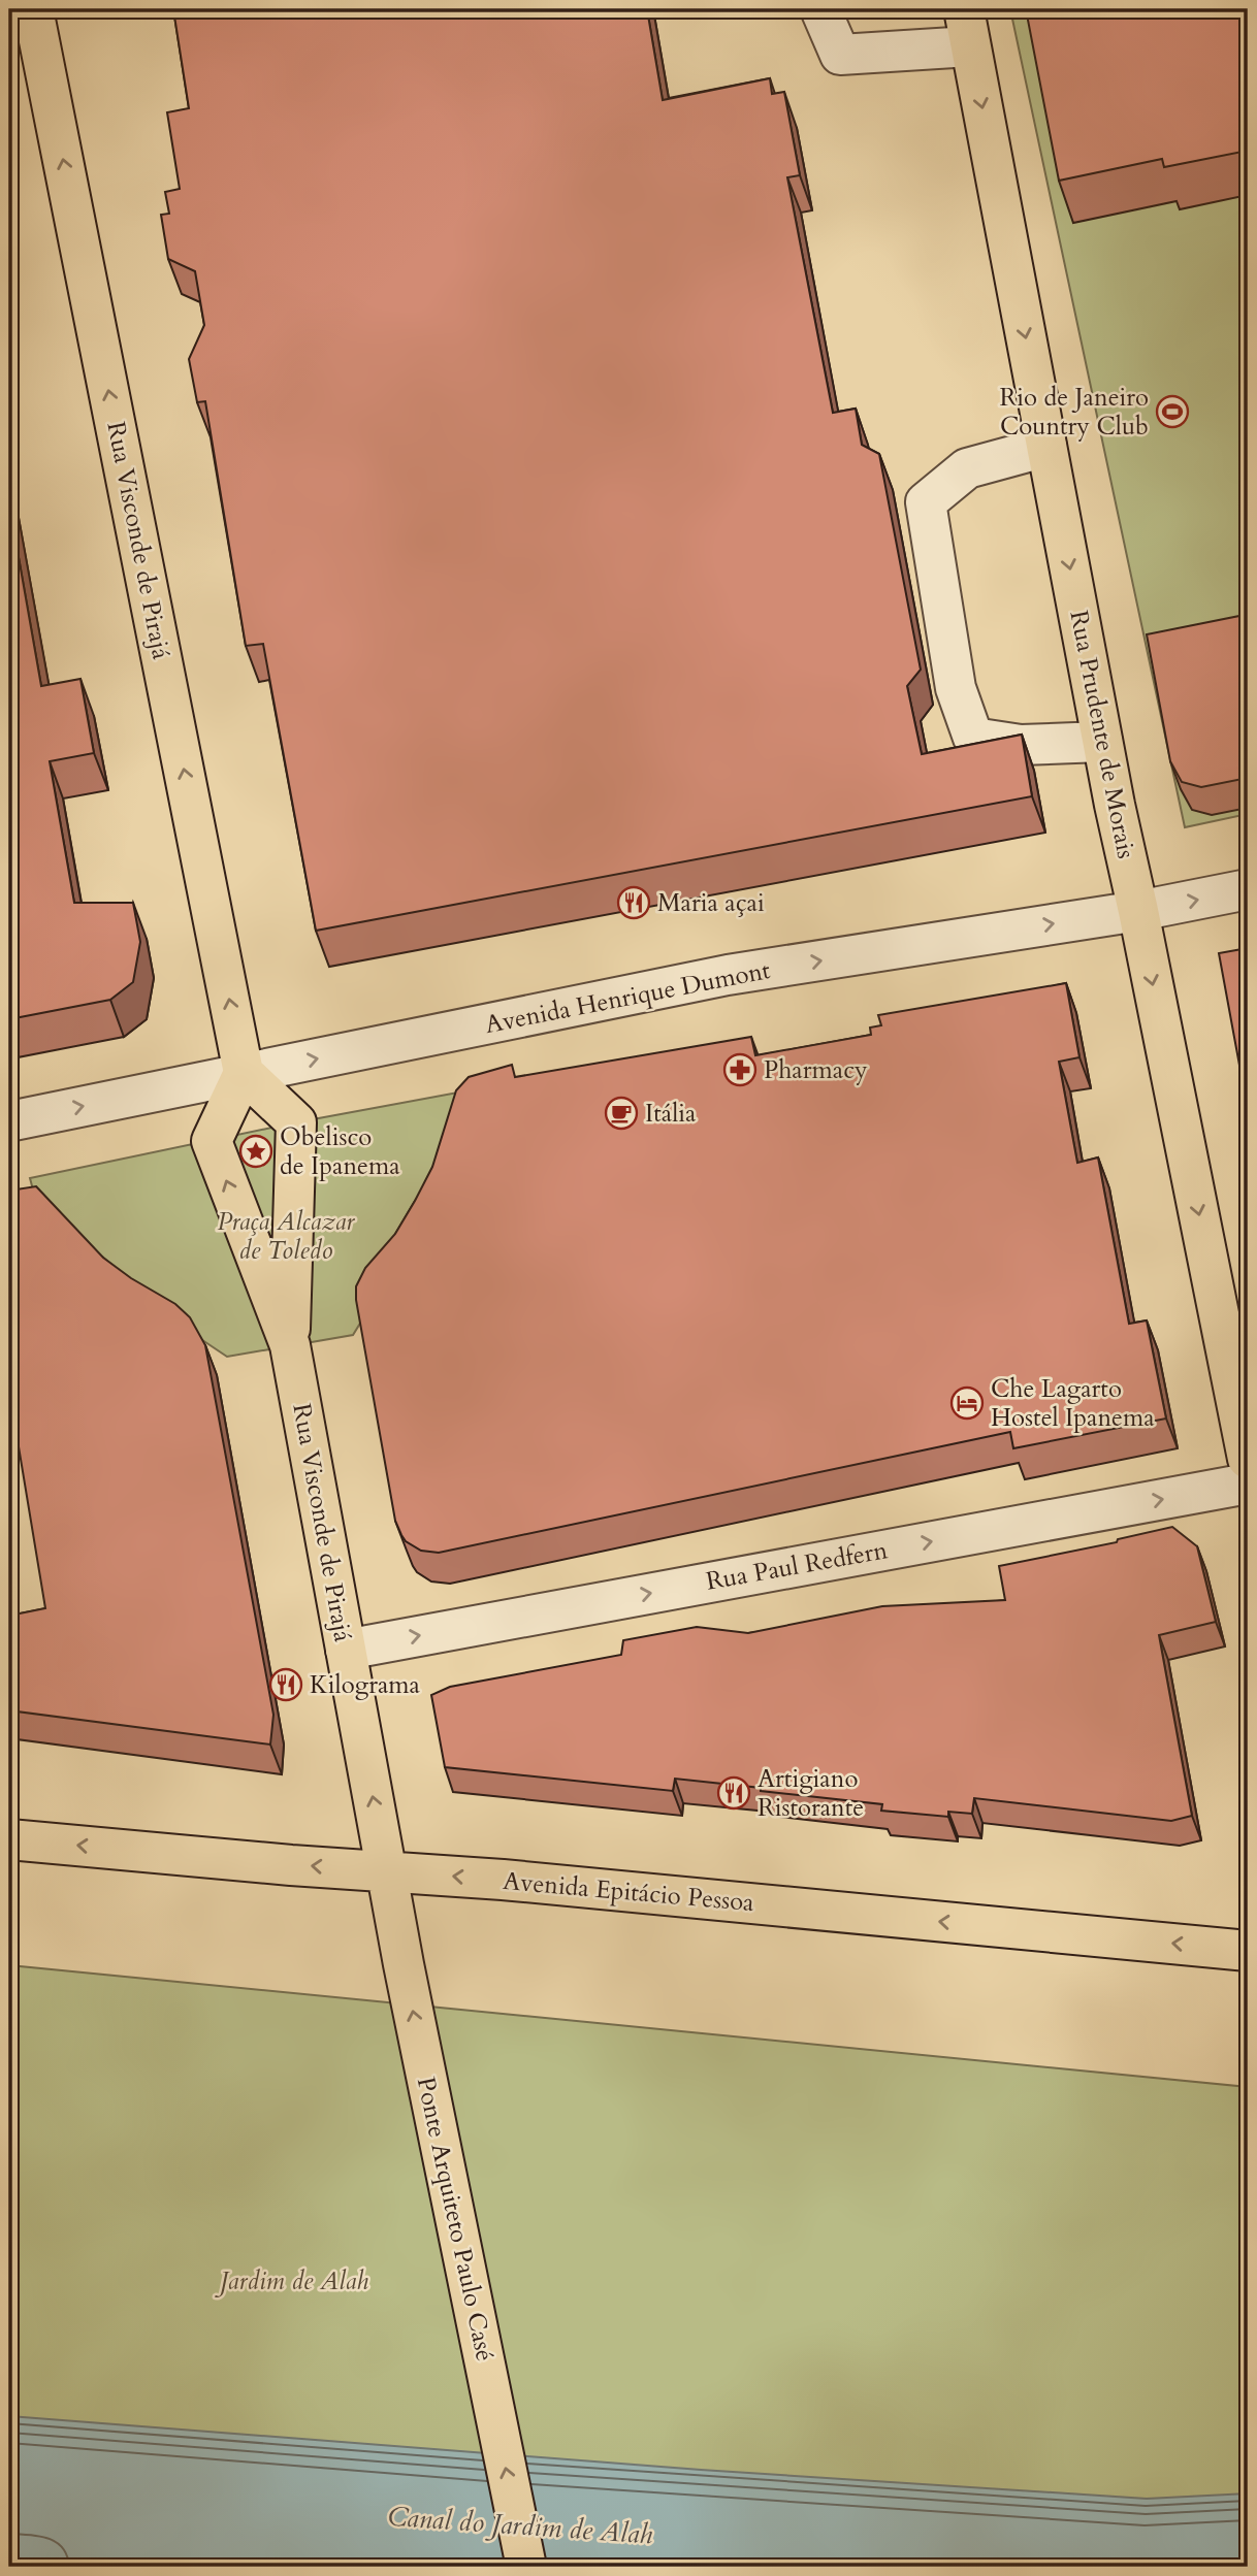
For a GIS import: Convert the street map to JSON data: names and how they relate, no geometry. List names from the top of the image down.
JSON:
{
  "streets": {
    "main road": [
      "Rua Visconde de Pirajá",
      "Rua Prudente de Morais",
      "Avenida Epitácio Pessoa",
      "Ponte Arquiteto Paulo Casé"
    ],
    "street": ["Avenida Henrique Dumont", "Rua Paul Redfern"]
  },
  "crossings": [
    ["Rua Visconde de Pirajá", "Avenida Henrique Dumont"],
    ["Rua Visconde de Pirajá", "Rua Paul Redfern"],
    ["Rua Visconde de Pirajá", "Avenida Epitácio Pessoa"],
    ["Rua Visconde de Pirajá", "Ponte Arquiteto Paulo Casé"],
    ["Rua Prudente de Morais", "Avenida Henrique Dumont"],
    ["Avenida Epitácio Pessoa", "Ponte Arquiteto Paulo Casé"]
  ],
  "one_way": [
    "Rua Visconde de Pirajá",
    "Rua Prudente de Morais",
    "Avenida Henrique Dumont",
    "Rua Paul Redfern",
    "Avenida Epitácio Pessoa",
    "Ponte Arquiteto Paulo Casé"
  ],
  "water": ["Canal do Jardim de Alah"],
  "parks": ["Praça Alcazar de Toledo", "Jardim de Alah"],
  "places": {
    "sports": ["Rio de Janeiro Country Club"],
    "restaurant": ["Maria açai", "Kilograma", "Artigiano Ristorante"],
    "pharmacy": ["Pharmacy"],
    "cafe": ["Itália"],
    "place": ["Obelisco de Ipanema"],
    "hotel": ["Che Lagarto Hostel Ipanema"]
  }
}
